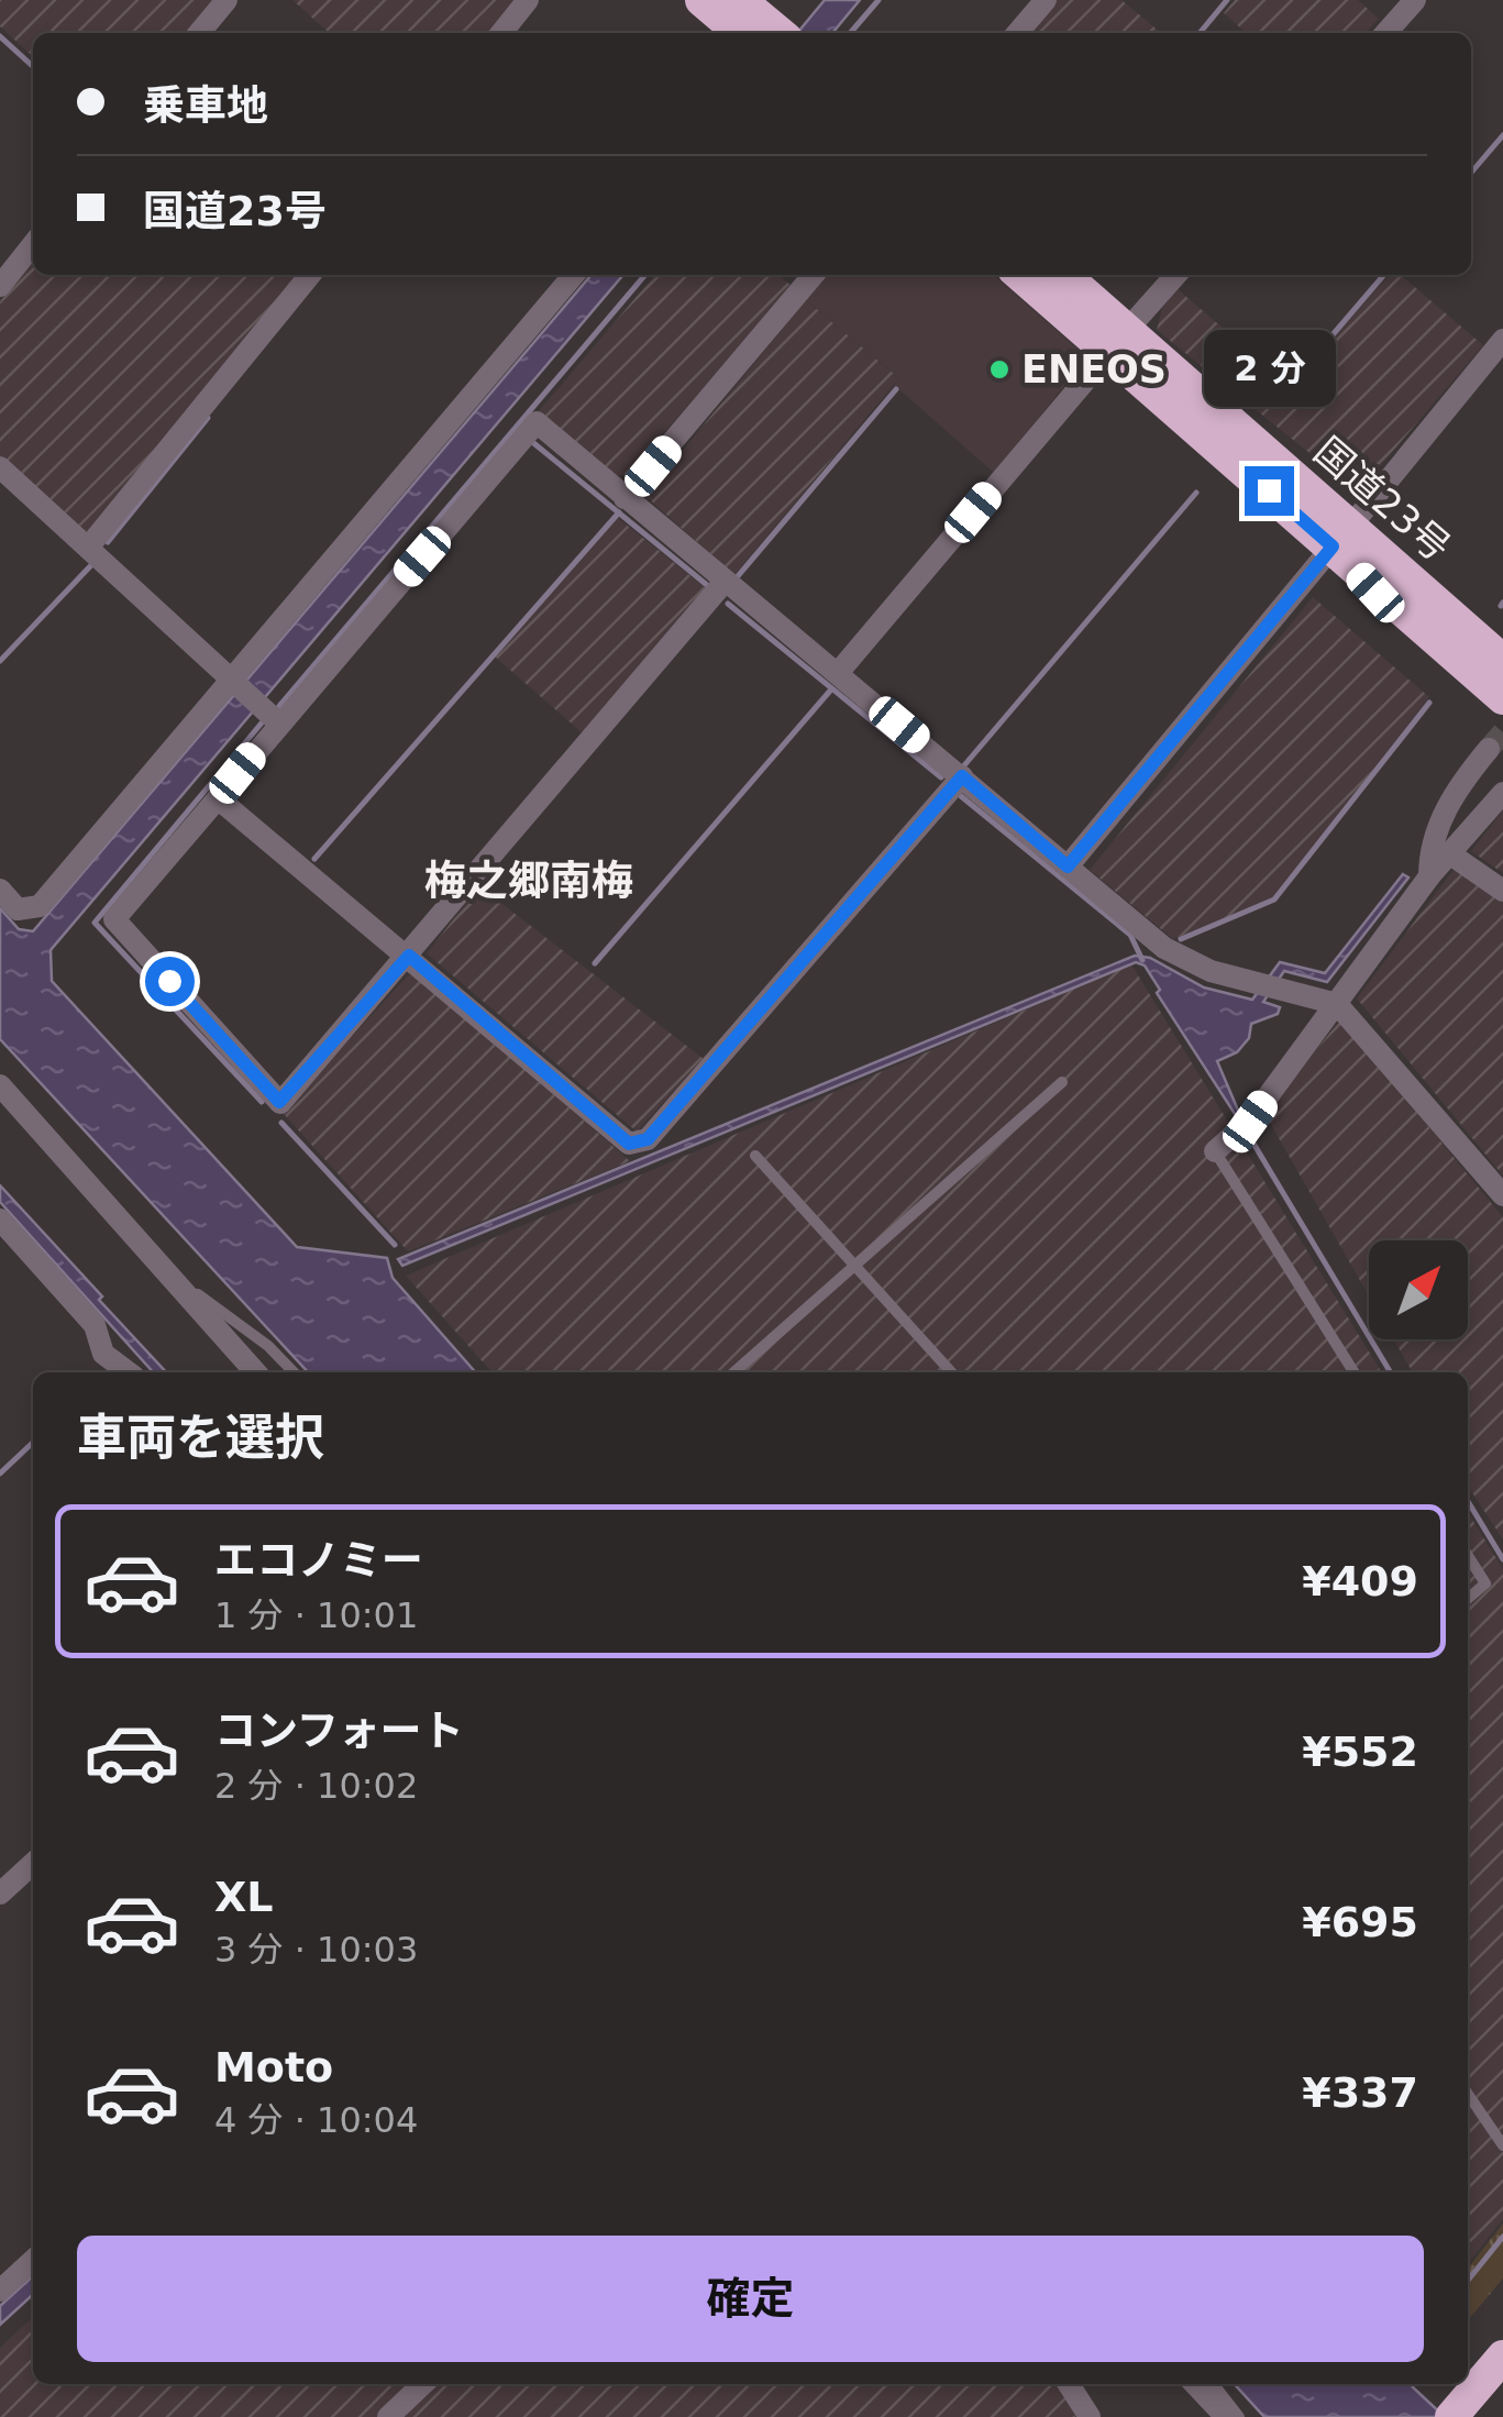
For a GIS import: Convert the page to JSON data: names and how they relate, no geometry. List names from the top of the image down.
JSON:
{
  "streets": {
    "highway": ["国道23号"]
  },
  "districts": ["梅之郷南梅"],
  "places": ["ENEOS"],
  "north": "top right",
  "page": {
    "banner": ["乗車地", "国道23号"],
    "bubble": "2 分",
    "heading": "車両を選択",
    "list": [
      {
        "name": "エコノミー",
        "note": "1 分 · 10:01",
        "value": "¥409"
      },
      {
        "name": "コンフォート",
        "note": "2 分 · 10:02",
        "value": "¥552"
      },
      {
        "name": "XL",
        "note": "3 分 · 10:03",
        "value": "¥695"
      },
      {
        "name": "Moto",
        "note": "4 分 · 10:04",
        "value": "¥337"
      }
    ],
    "buttons": "確定"
  }
}
